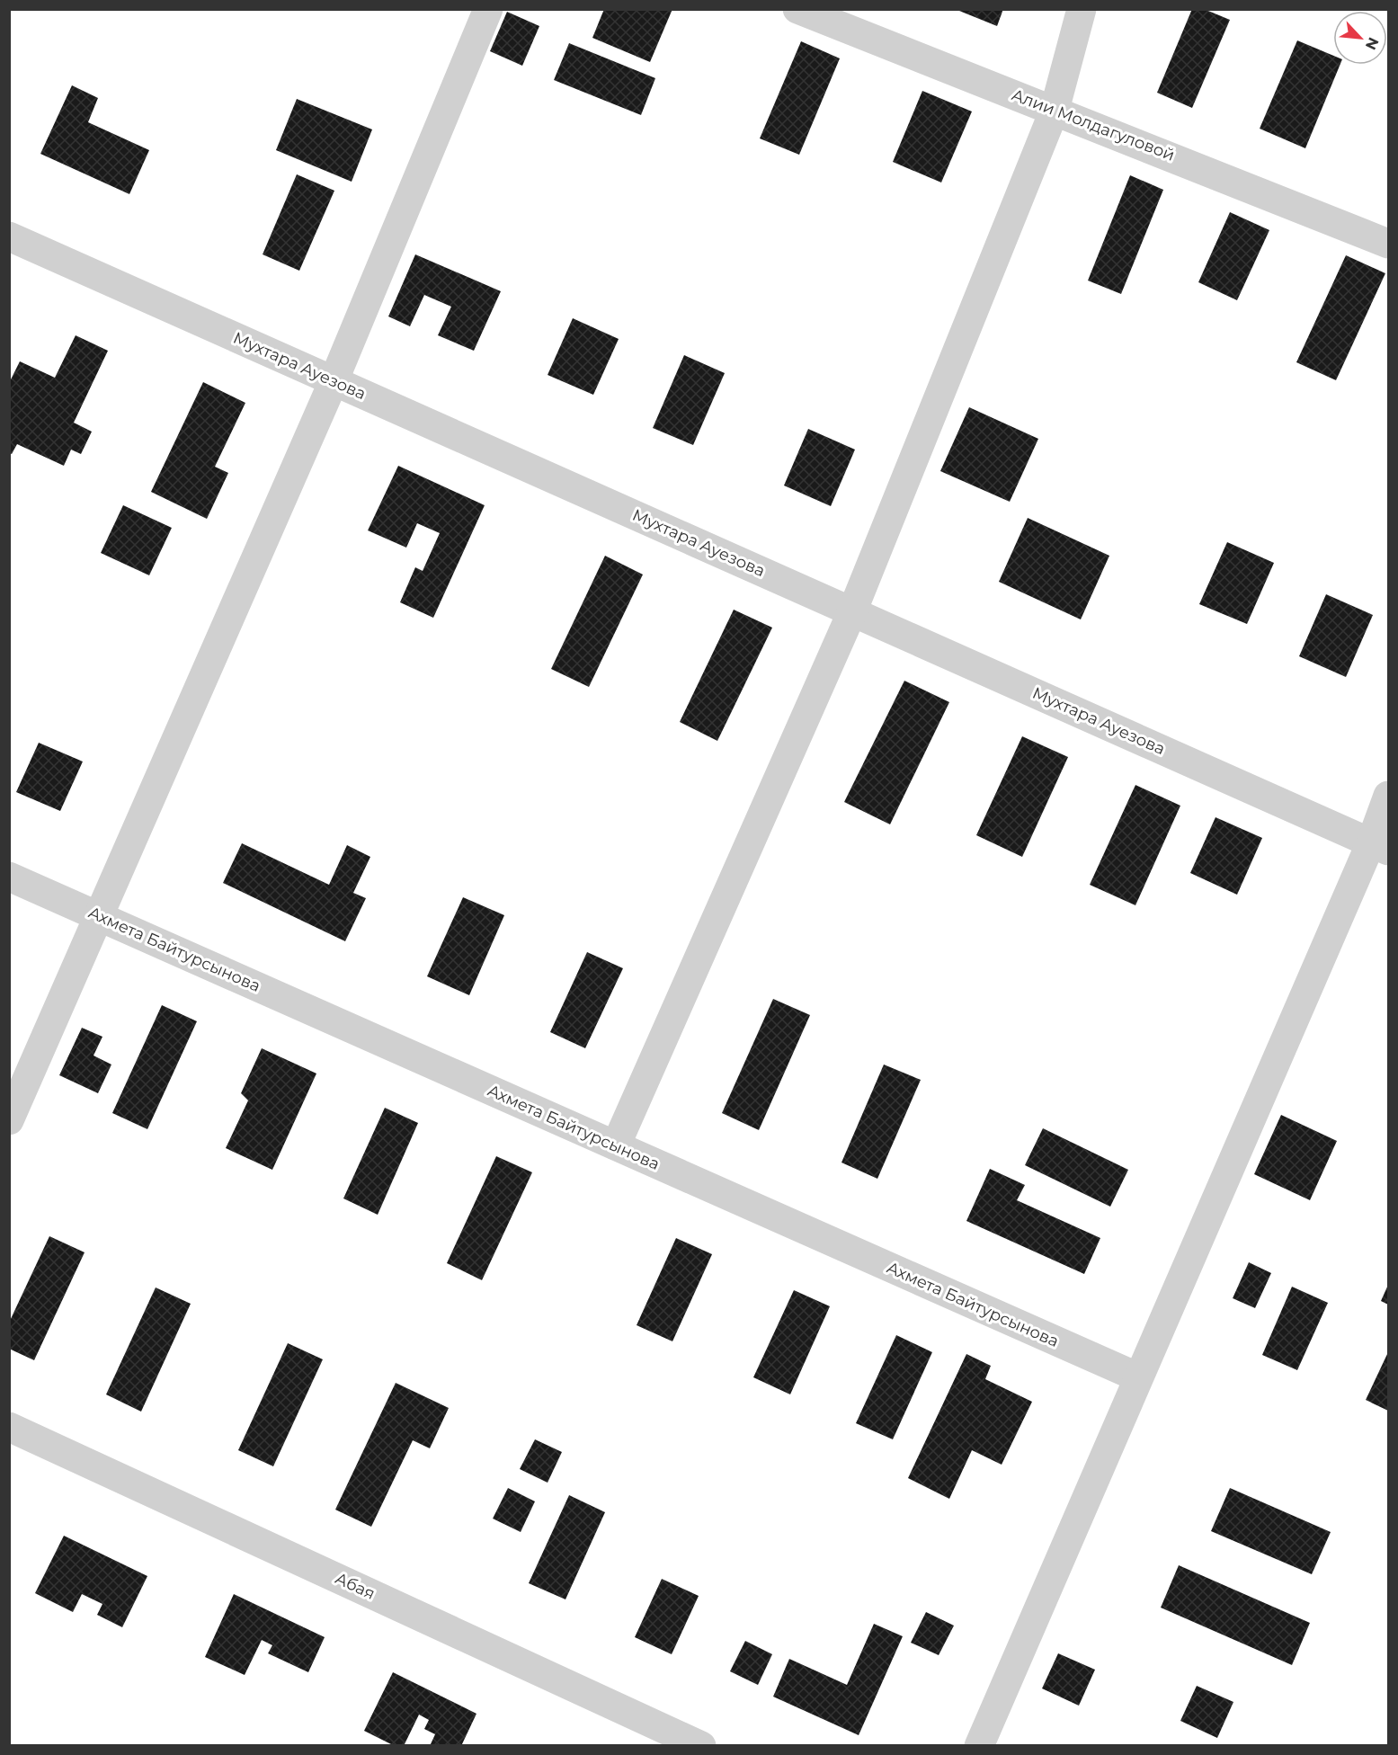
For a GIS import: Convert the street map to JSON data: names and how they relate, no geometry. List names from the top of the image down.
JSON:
{
  "streets": {
    "street": [
      "Алии Молдагуловой",
      "Мухтара Ауезова",
      "Ахмета Байтурсынова",
      "Абая"
    ]
  },
  "north": "bottom right"
}
